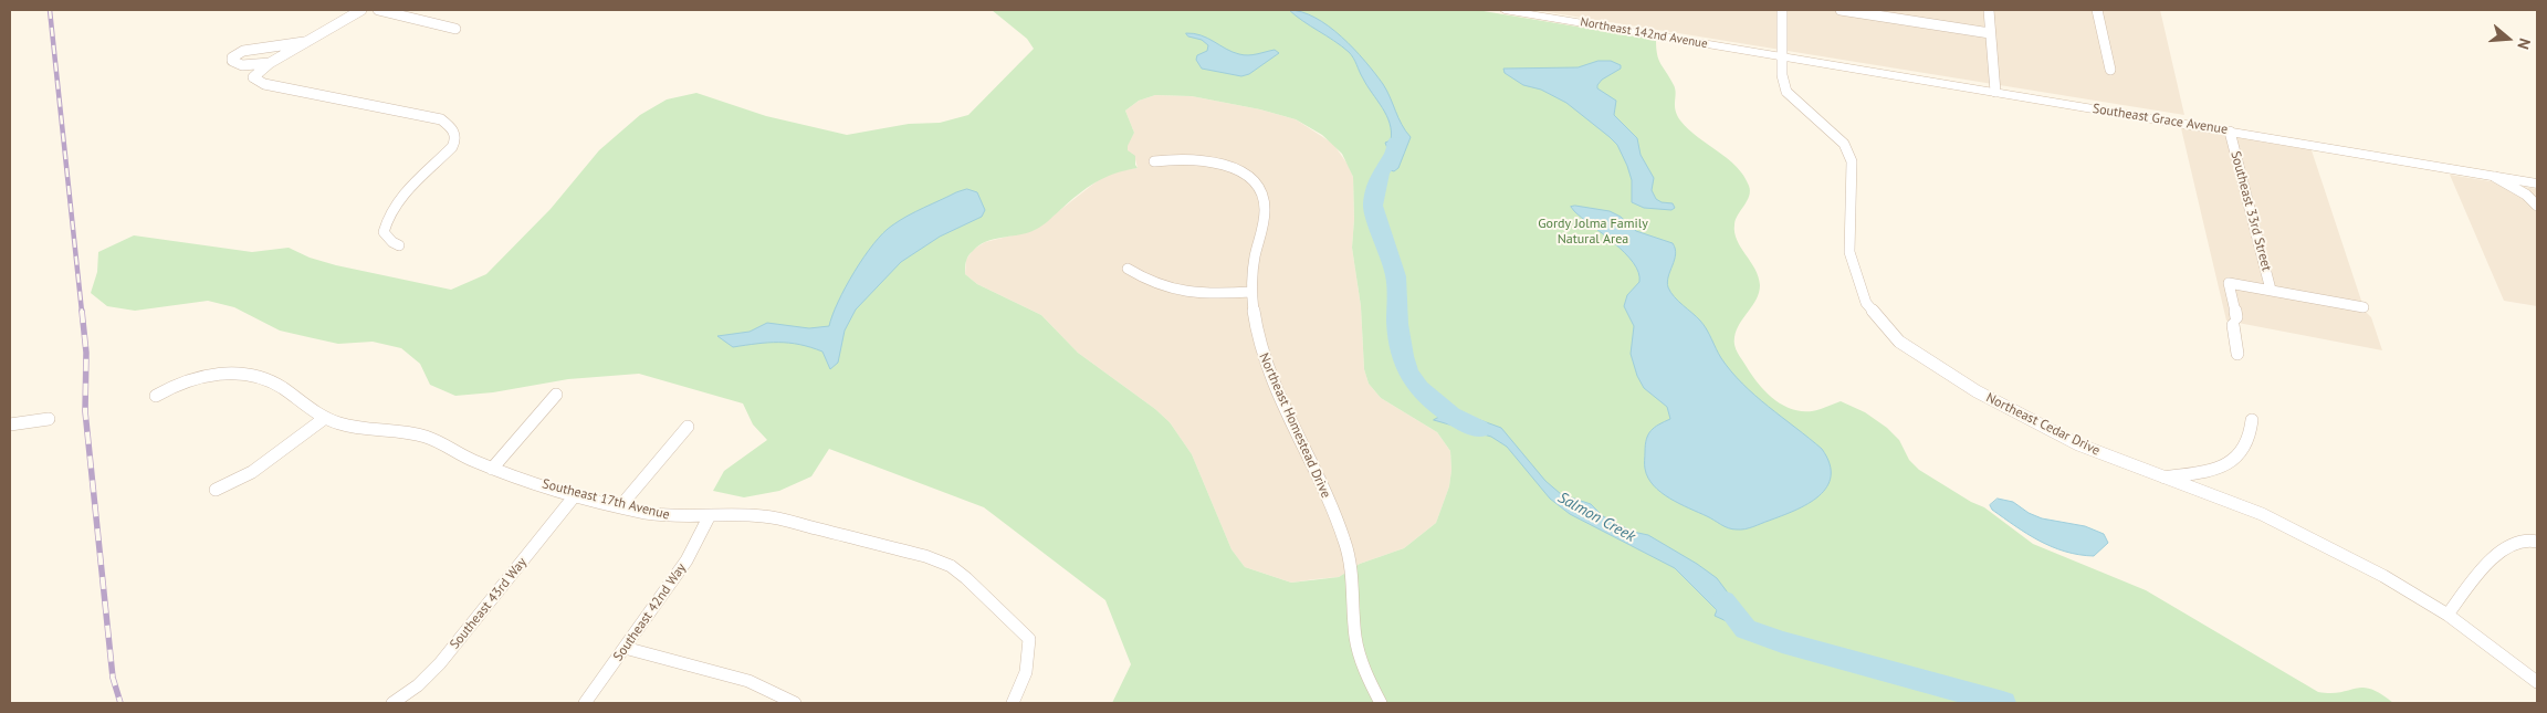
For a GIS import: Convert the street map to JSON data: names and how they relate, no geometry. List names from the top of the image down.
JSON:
{
  "streets": {
    "street": [
      "Northeast 142nd Avenue",
      "Southeast Grace Avenue",
      "Southeast 33rd Street",
      "Northeast Cedar Drive",
      "Northeast Homestead Drive",
      "Southeast 17th Avenue",
      "Southeast 43rd Way",
      "Southeast 42nd Way"
    ]
  },
  "crossings": [
    ["Northeast 142nd Avenue", "Southeast Grace Avenue"],
    ["Northeast 142nd Avenue", "Northeast Cedar Drive"],
    ["Southeast Grace Avenue", "Southeast 33rd Street"],
    ["Southeast Grace Avenue", "Northeast Cedar Drive"],
    ["Southeast 17th Avenue", "Southeast 43rd Way"],
    ["Southeast 17th Avenue", "Southeast 42nd Way"]
  ],
  "water": ["Salmon Creek"],
  "parks": ["Gordy Jolma Family Natural Area"],
  "north": "right"
}
